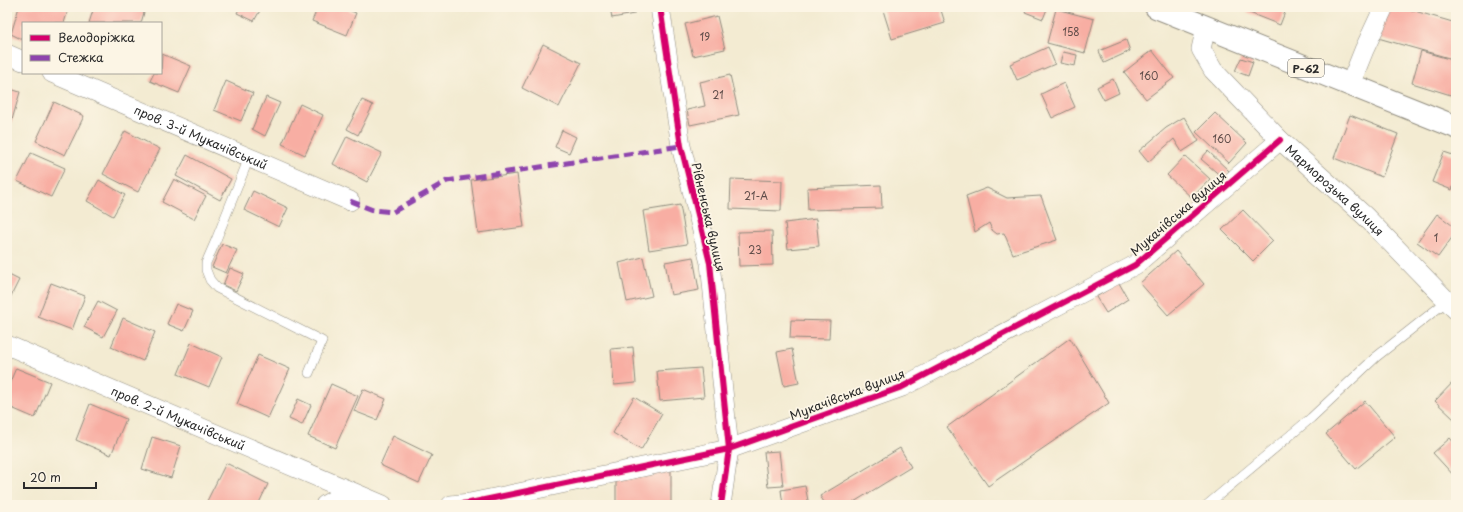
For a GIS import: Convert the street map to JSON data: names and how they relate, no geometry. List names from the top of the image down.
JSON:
{
  "streets": {
    "main road": ["Р-62"],
    "street": [
      "пров. 3-й Мукачівський",
      "Марморозька вулиця",
      "Мукачівська вулиця",
      "Рівненська вулиця",
      "пров. 2-й Мукачівський"
    ]
  },
  "crossings": [
    ["Р-62", "Марморозька вулиця"],
    ["Марморозька вулиця", "Мукачівська вулиця"],
    ["Мукачівська вулиця", "Рівненська вулиця"]
  ],
  "house_numbers": [
    "158",
    "19",
    "160",
    "21",
    "160",
    "21-А",
    "1",
    "23"
  ],
  "legend": ["Велодоріжка", "Стежка"],
  "scale_bar": "20 m"
}
